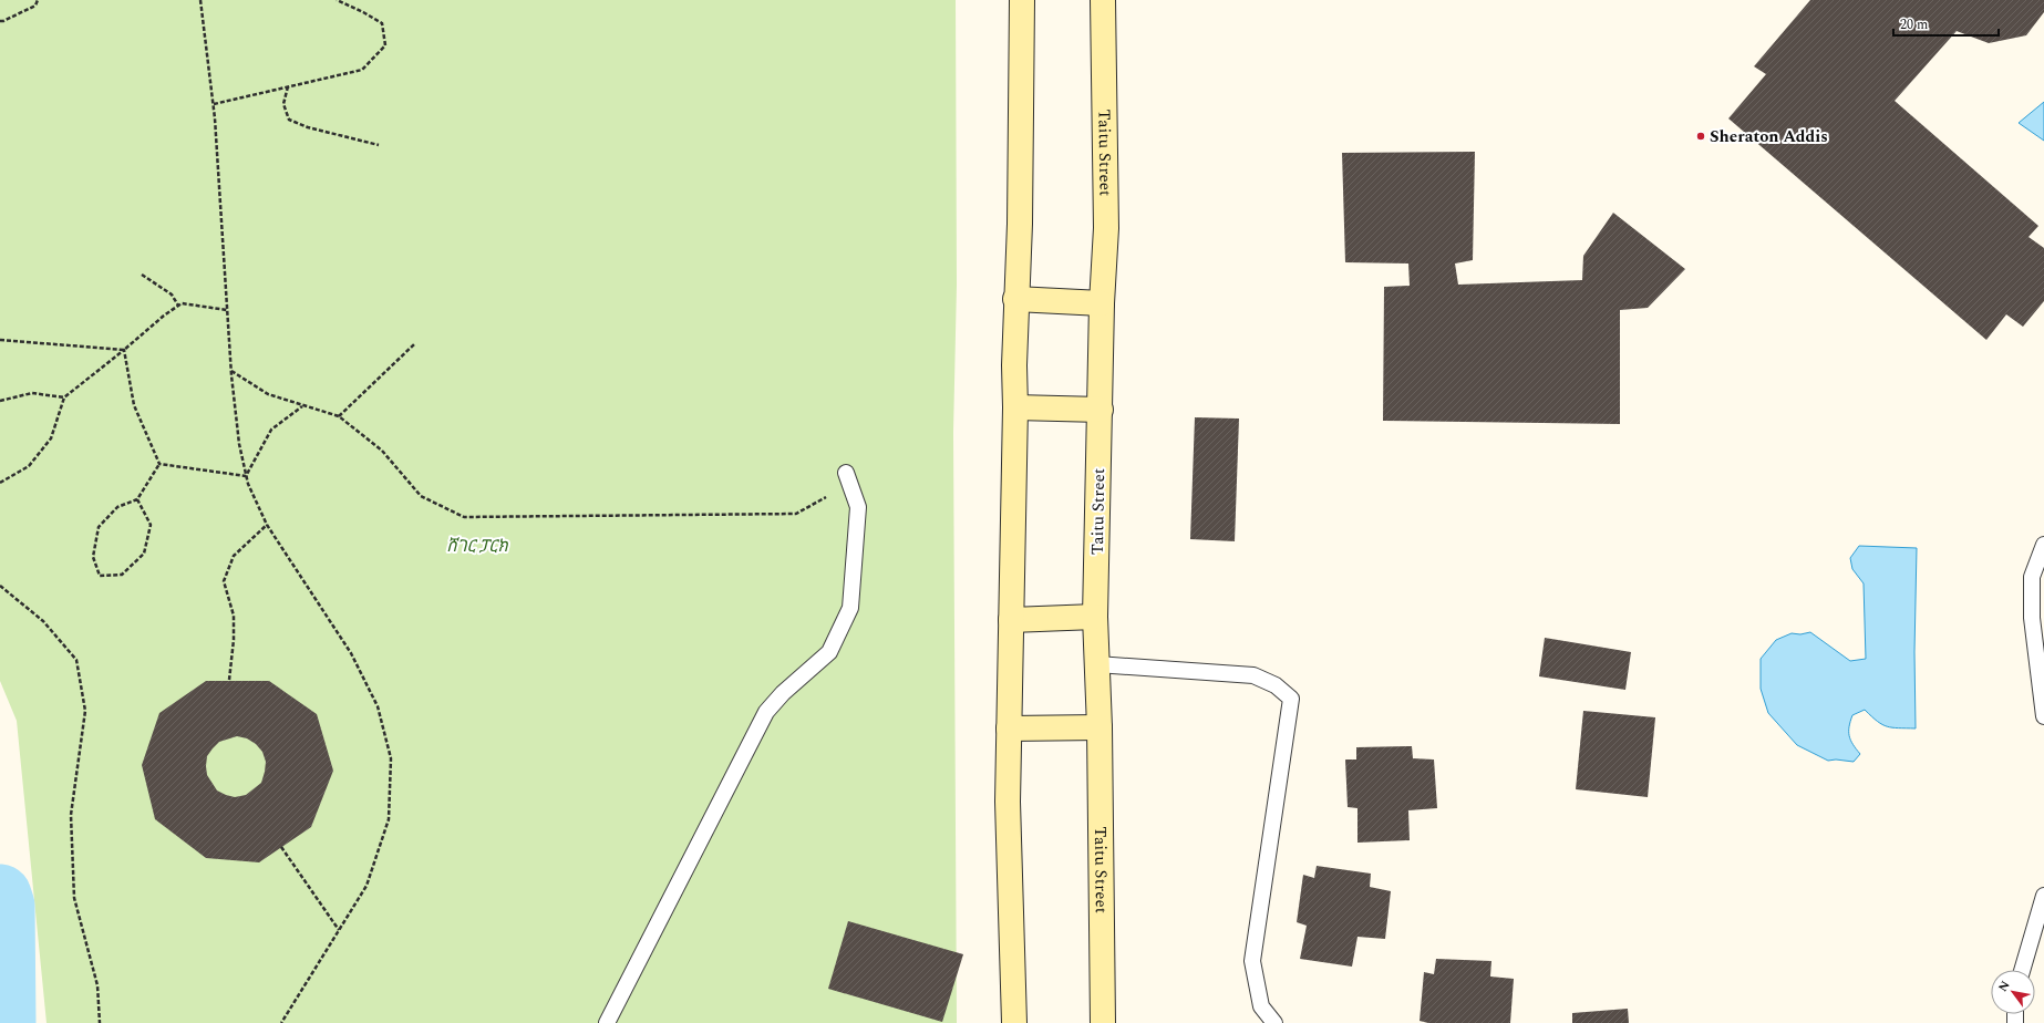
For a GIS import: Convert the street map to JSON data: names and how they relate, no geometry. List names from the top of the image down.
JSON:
{
  "streets": {
    "main road": ["Taitu Street"]
  },
  "parks": ["ሸገር ፓርክ"],
  "places": ["Sheraton Addis"],
  "scale_bar": "20 m",
  "north": "top left"
}
